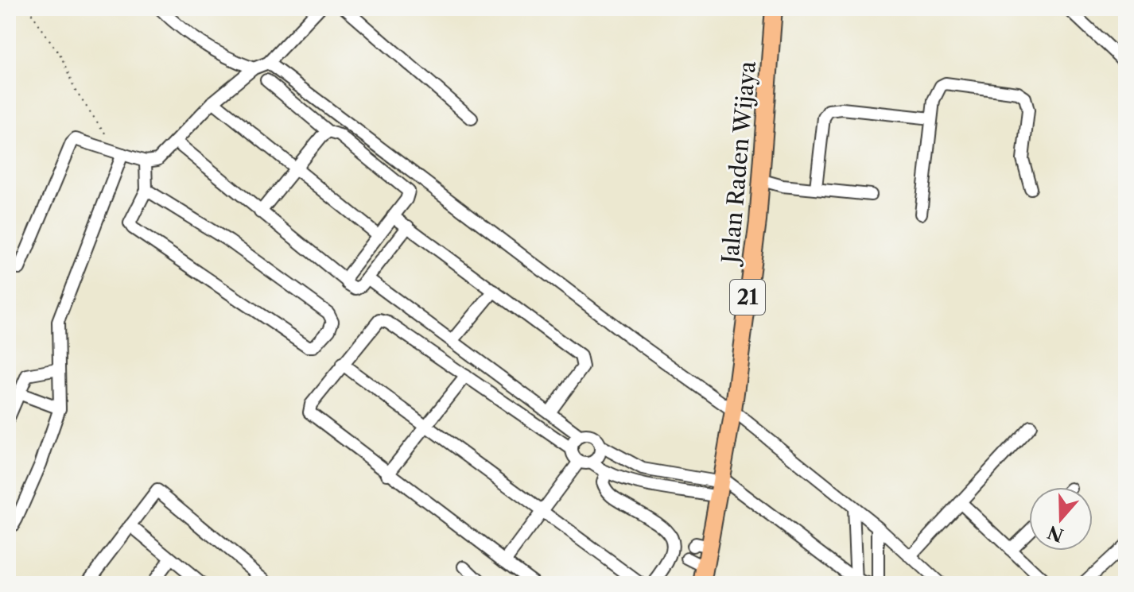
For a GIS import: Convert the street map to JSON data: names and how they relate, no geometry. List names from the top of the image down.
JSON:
{
  "streets": {
    "highway": ["Jalan Raden Wijaya", "21"]
  },
  "north": "bottom"
}
